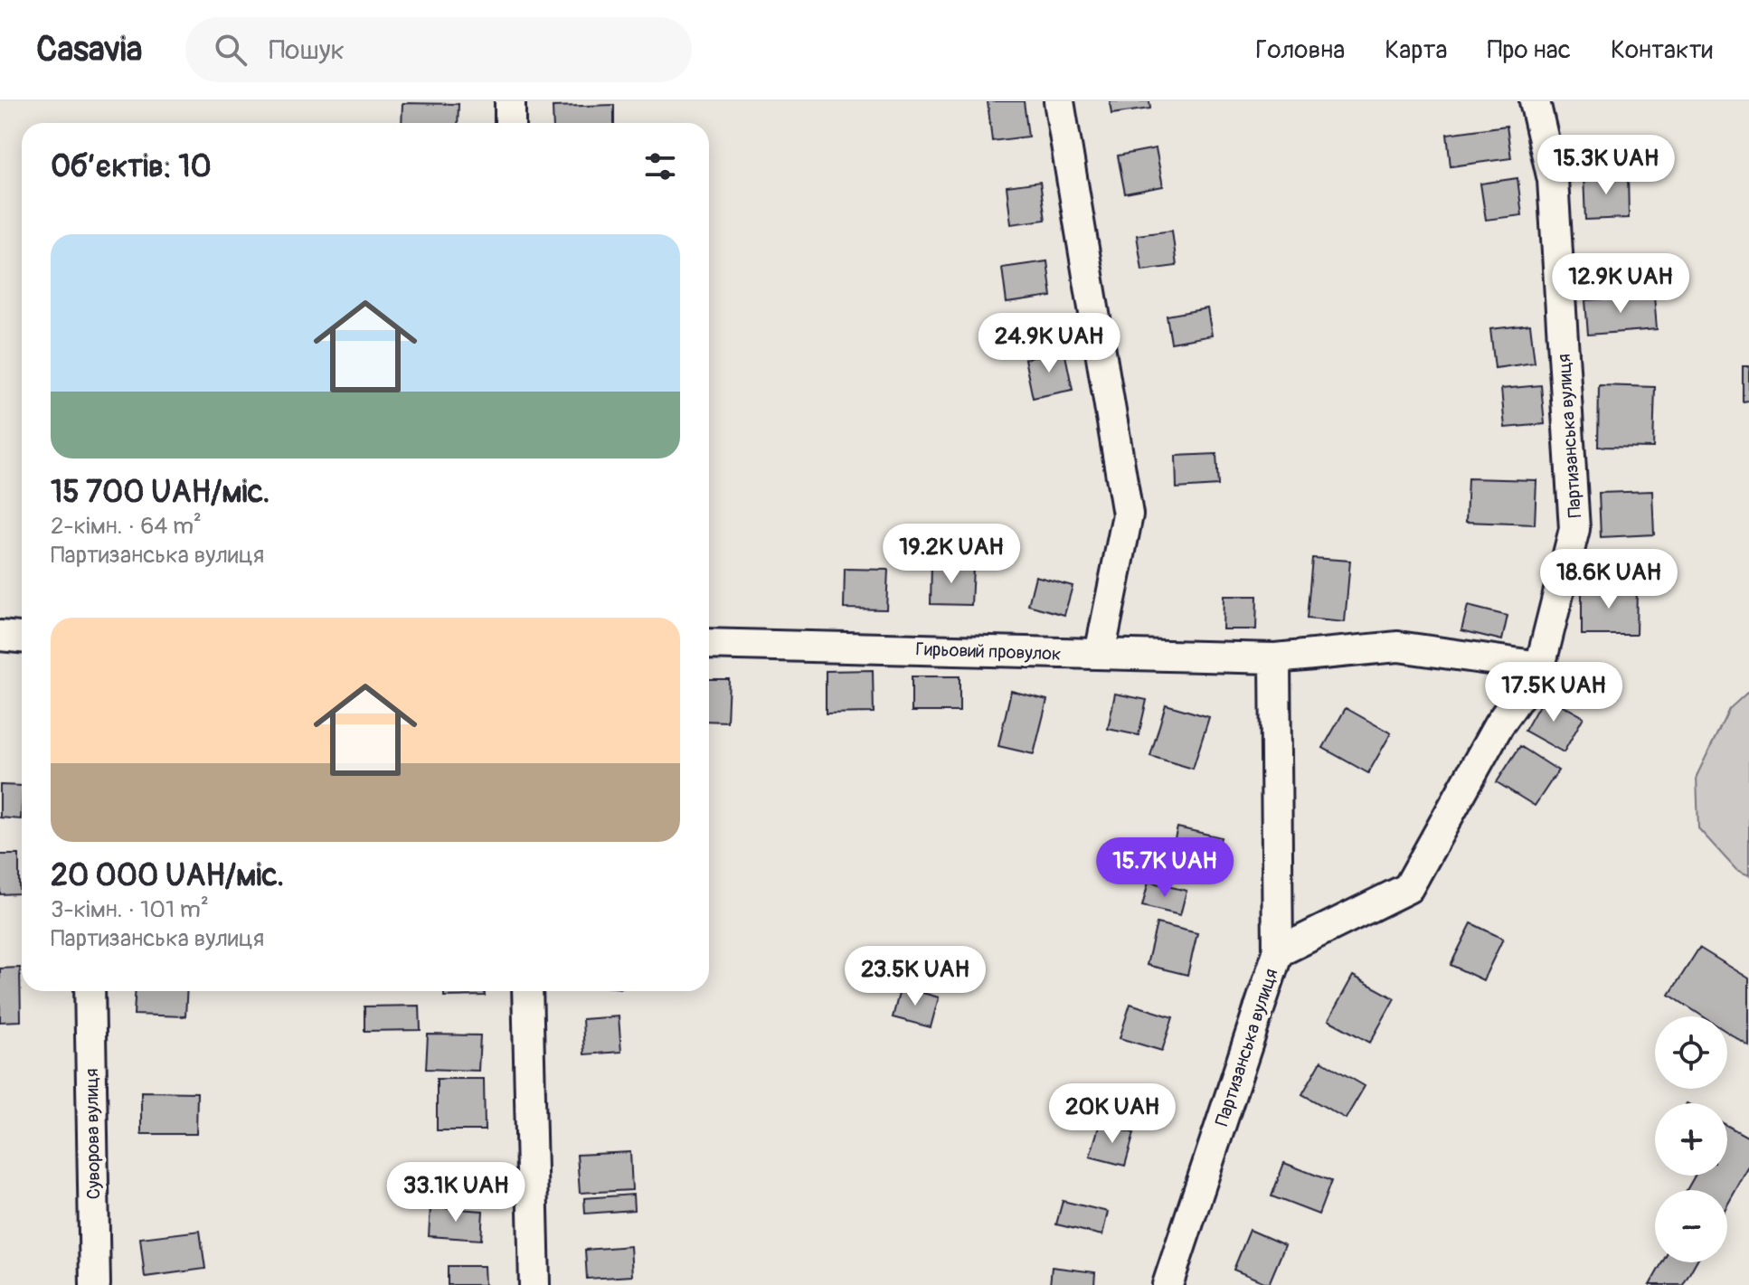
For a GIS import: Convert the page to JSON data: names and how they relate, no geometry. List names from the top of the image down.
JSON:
{
  "streets": {
    "street": ["Партизанська вулиця", "Гирьовий провулок", "Суворова вулиця"]
  },
  "crossings": [
    ["Партизанська вулиця", "Гирьовий провулок"]
  ],
  "page": {
    "header": "Casavia",
    "search": "Пошук",
    "nav": [
      "Головна",
      "Карта",
      "Про нас",
      "Контакти"
    ],
    "heading": "Об’єктів: 10",
    "price": [
      "15.3K UAH",
      "12.9K UAH",
      "24.9K UAH",
      "19.2K UAH",
      "18.6K UAH",
      "17.5K UAH",
      "15.7K UAH",
      "23.5K UAH",
      "20K UAH",
      "33.1K UAH"
    ],
    "list": [
      {
        "name": "15 700 UAH/міс.",
        "note": "2-кімн. · 64 m² · Партизанська вулиця"
      },
      {
        "name": "20 000 UAH/міс.",
        "note": "3-кімн. · 101 m² · Партизанська вулиця"
      }
    ],
    "map_buttons": ["+", "−"]
  }
}
